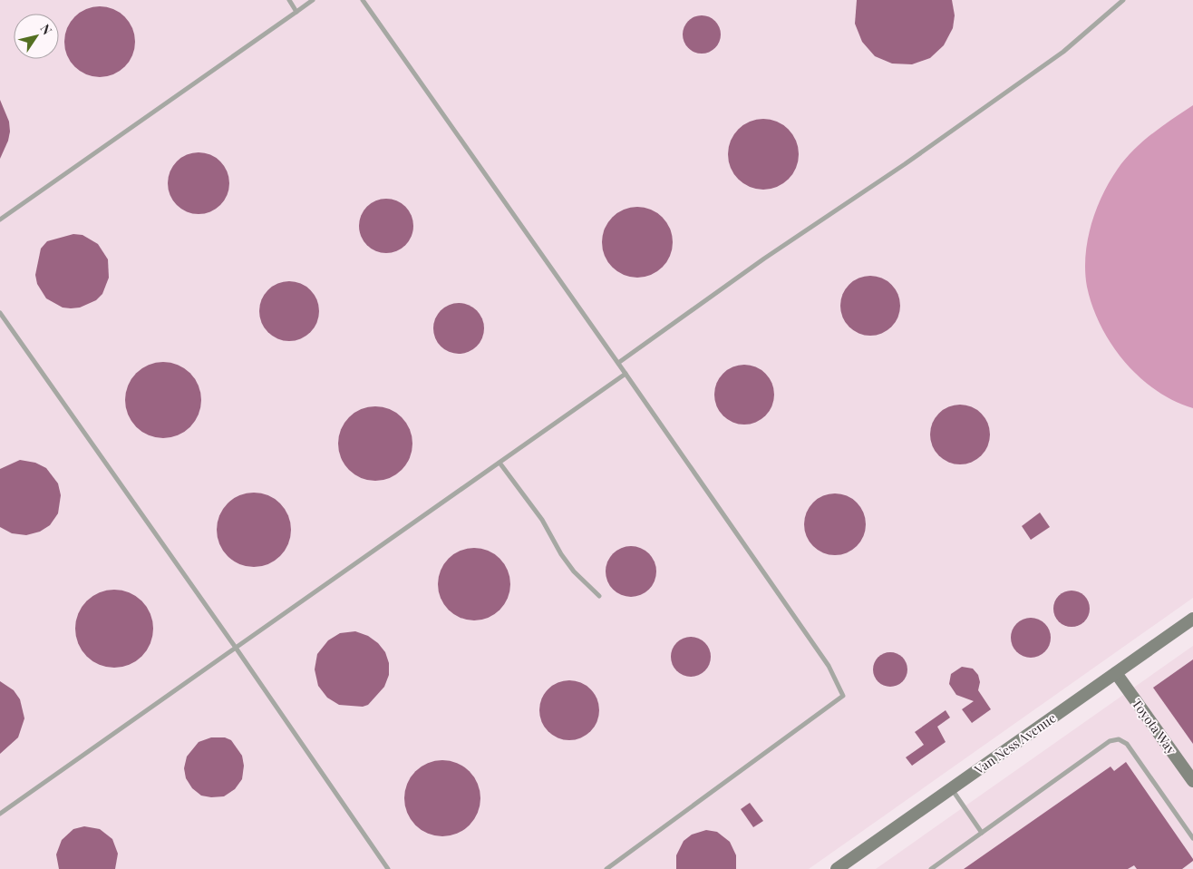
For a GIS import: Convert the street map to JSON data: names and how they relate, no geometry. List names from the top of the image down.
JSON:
{
  "streets": {
    "main road": ["Toyota Way", "Van Ness Avenue"]
  },
  "crossings": [
    ["Toyota Way", "Van Ness Avenue"]
  ],
  "north": "top right"
}
